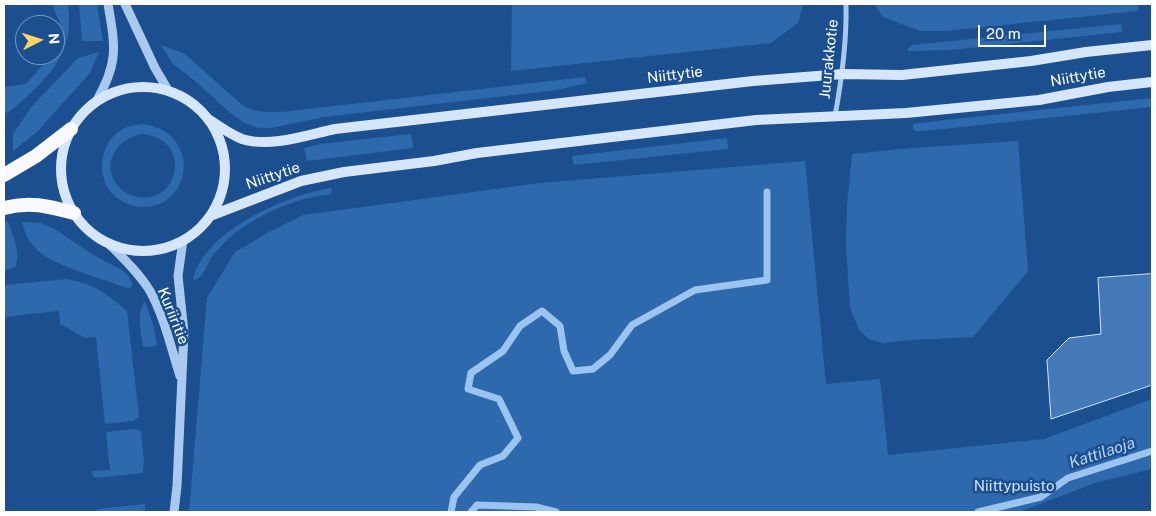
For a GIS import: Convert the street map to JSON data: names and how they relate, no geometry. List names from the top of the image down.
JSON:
{
  "streets": {
    "main road": ["Niittytie"],
    "street": ["Juurakkotie", "Kuriiritie"]
  },
  "crossings": [
    ["Juurakkotie", "Niittytie"],
    ["Niittytie", "Kuriiritie"]
  ],
  "water": ["Kattilaoja"],
  "parks": ["Niittypuisto"],
  "scale_bar": "20 m",
  "north": "right"
}
